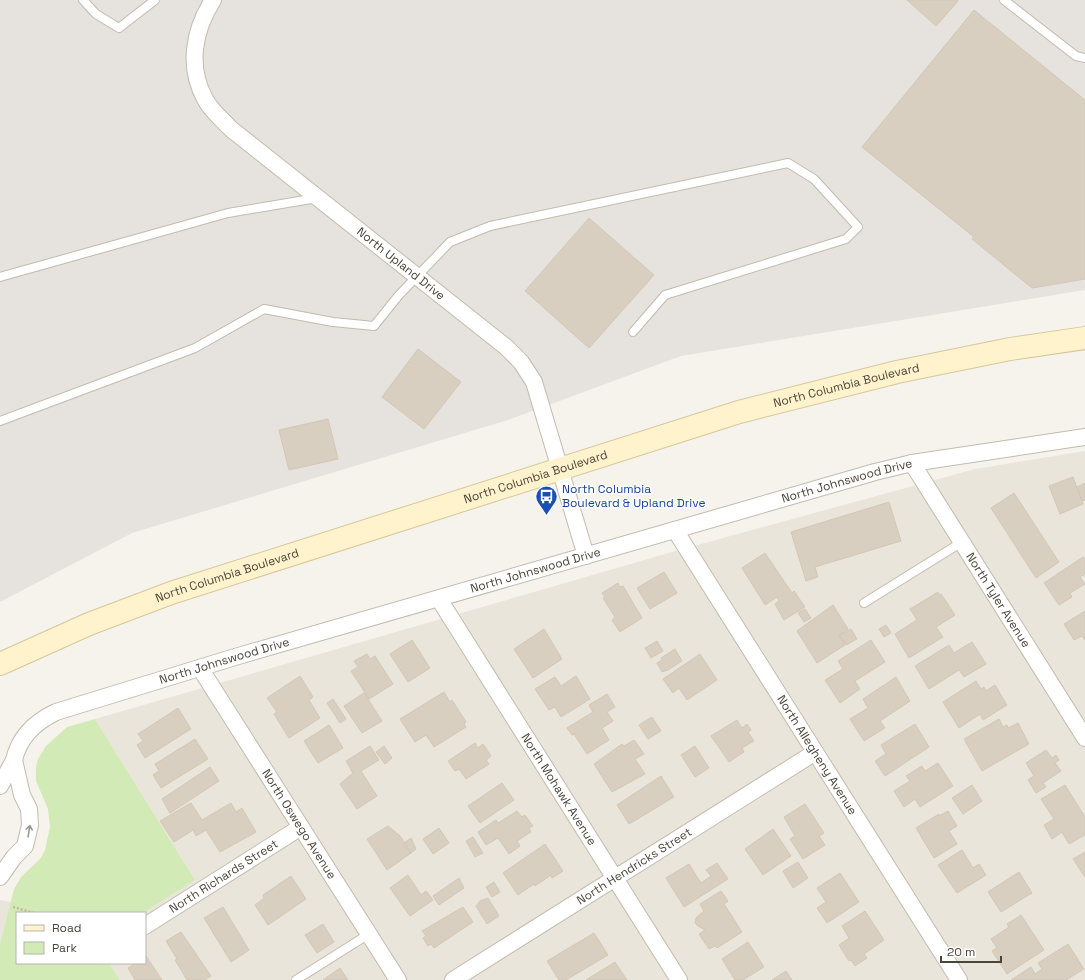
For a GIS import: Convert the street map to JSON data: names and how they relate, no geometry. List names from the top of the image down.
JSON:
{
  "streets": {
    "main road": ["North Columbia Boulevard"],
    "street": [
      "North Upland Drive",
      "North Johnswood Drive",
      "North Tyler Avenue",
      "North Allegheny Avenue",
      "North Mohawk Avenue",
      "North Oswego Avenue",
      "North Hendricks Street",
      "North Richards Street"
    ]
  },
  "crossings": [
    ["North Upland Drive", "North Columbia Boulevard"],
    ["North Upland Drive", "North Johnswood Drive"],
    ["North Johnswood Drive", "North Tyler Avenue"],
    ["North Johnswood Drive", "North Allegheny Avenue"],
    ["North Johnswood Drive", "North Mohawk Avenue"],
    ["North Johnswood Drive", "North Oswego Avenue"],
    ["North Allegheny Avenue", "North Hendricks Street"],
    ["North Mohawk Avenue", "North Hendricks Street"],
    ["North Oswego Avenue", "North Richards Street"]
  ],
  "places": {
    "bus stop": ["North Columbia Boulevard & Upland Drive"]
  },
  "legend": ["Road", "Park"],
  "scale_bar": "20 m"
}
